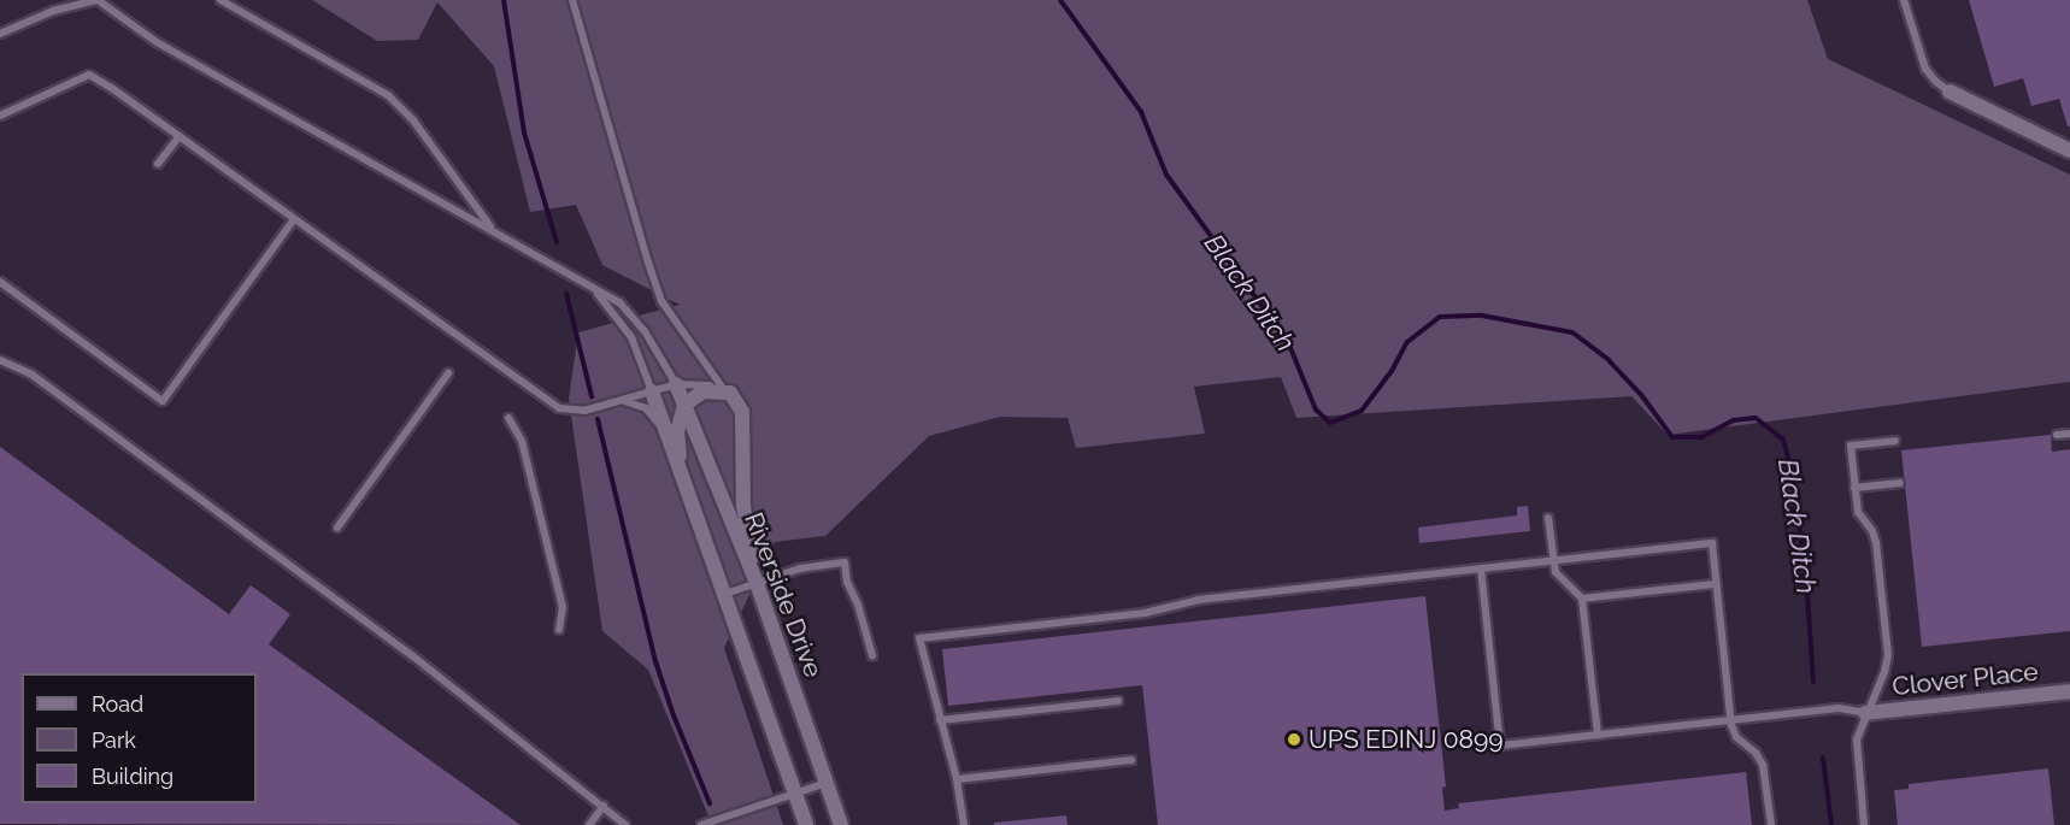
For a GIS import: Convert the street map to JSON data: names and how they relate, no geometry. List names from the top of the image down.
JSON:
{
  "streets": {
    "street": ["Riverside Drive", "Clover Place"]
  },
  "water": ["Black Ditch"],
  "places": ["UPS EDINJ 0899"],
  "legend": ["Road", "Park", "Building"]
}
